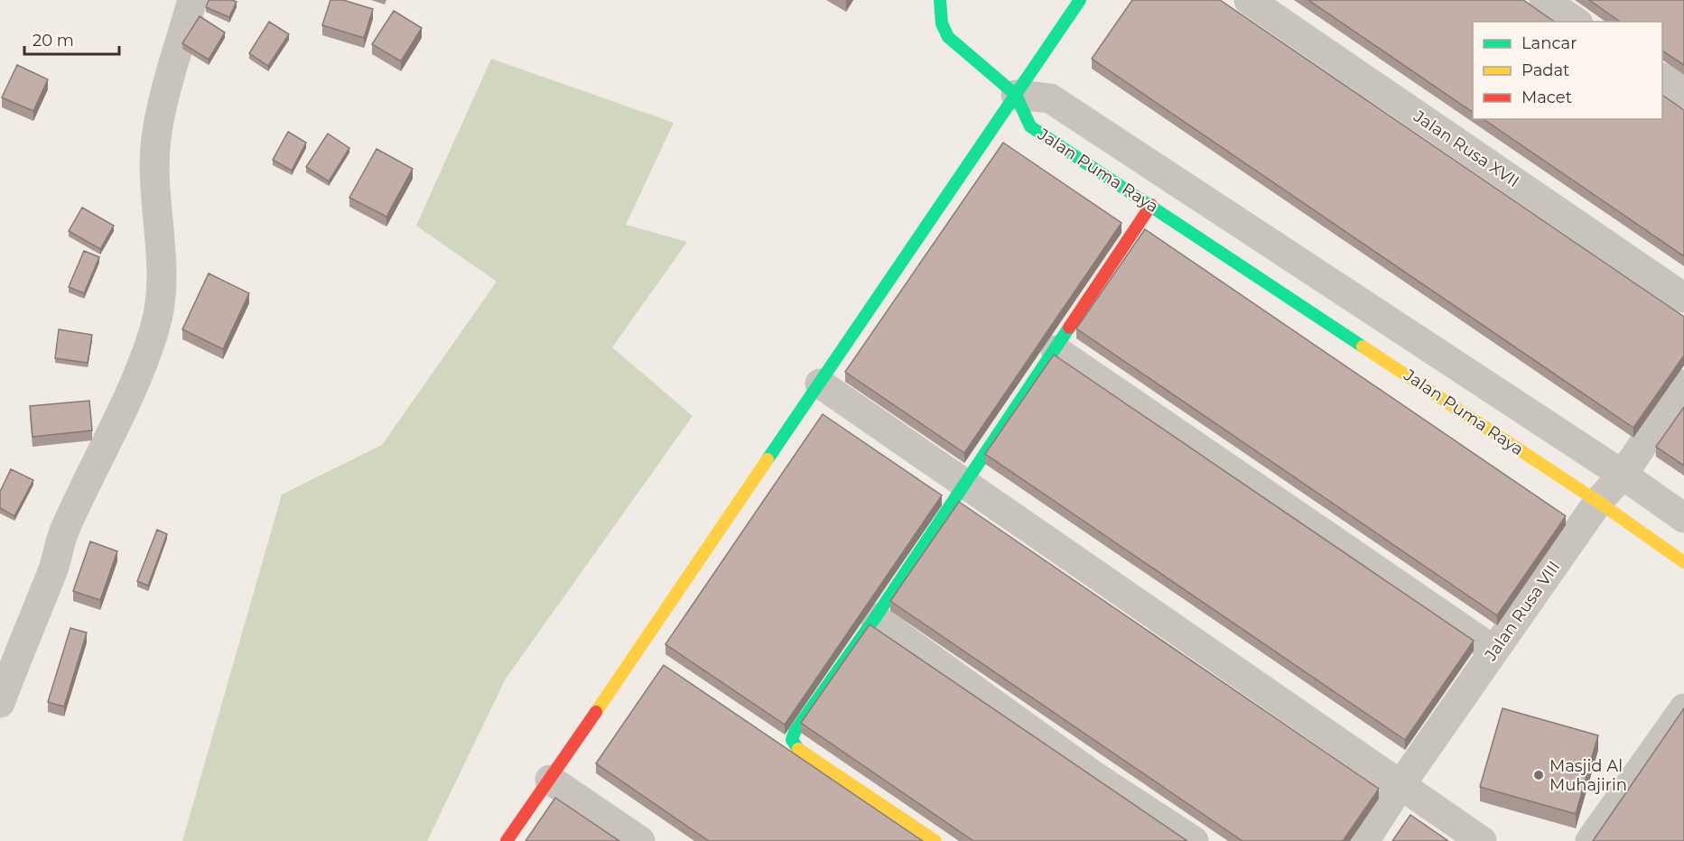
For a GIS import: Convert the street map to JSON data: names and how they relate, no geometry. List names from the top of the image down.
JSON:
{
  "streets": {
    "street": ["Jalan Rusa XVII", "Jalan Puma Raya", "Jalan Rusa VIII"]
  },
  "crossings": [
    ["Jalan Puma Raya", "Jalan Rusa VIII"]
  ],
  "places": ["Masjid Al Muhajirin"],
  "legend": ["Lancar", "Padat", "Macet"],
  "scale_bar": "20 m"
}
